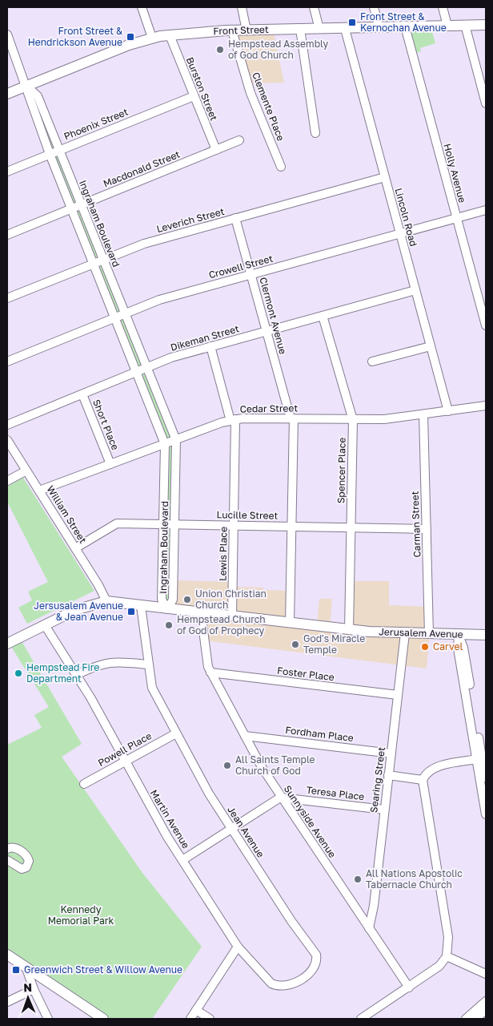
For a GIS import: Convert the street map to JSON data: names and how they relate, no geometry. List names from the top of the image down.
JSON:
{
  "streets": {
    "main road": ["Front Street", "Jerusalem Avenue"],
    "street": [
      "Burston Street",
      "Clemente Place",
      "Phoenix Street",
      "Macdonald Street",
      "Holly Avenue",
      "Lincoln Road",
      "Leverich Street",
      "Ingraham Boulevard",
      "Crowell Street",
      "Clermont Avenue",
      "Dikeman Street",
      "Cedar Street",
      "Short Place",
      "Spencer Place",
      "William Street",
      "Lucille Street",
      "Carman Street",
      "Lewis Place",
      "Foster Place",
      "Fordham Place",
      "Powell Place",
      "Searing Street",
      "Teresa Place",
      "Martin Avenue",
      "Sunnyside Avenue",
      "Jean Avenue"
    ]
  },
  "crossings": [
    ["Front Street", "Burston Street"],
    ["Front Street", "Clemente Place"],
    ["Front Street", "Holly Avenue"],
    ["Front Street", "Lincoln Road"],
    ["Front Street", "Ingraham Boulevard"],
    ["Burston Street", "Phoenix Street"],
    ["Burston Street", "Macdonald Street"],
    ["Phoenix Street", "Ingraham Boulevard"],
    ["Macdonald Street", "Ingraham Boulevard"],
    ["Holly Avenue", "Crowell Street"],
    ["Lincoln Road", "Leverich Street"],
    ["Lincoln Road", "Crowell Street"],
    ["Lincoln Road", "Dikeman Street"],
    ["Lincoln Road", "Cedar Street"],
    ["Leverich Street", "Ingraham Boulevard"],
    ["Leverich Street", "Clermont Avenue"],
    ["Ingraham Boulevard", "Crowell Street"],
    ["Ingraham Boulevard", "Dikeman Street"],
    ["Ingraham Boulevard", "Cedar Street"],
    ["Ingraham Boulevard", "Lucille Street"],
    ["Ingraham Boulevard", "Jerusalem Avenue"],
    ["Crowell Street", "Clermont Avenue"],
    ["Clermont Avenue", "Dikeman Street"],
    ["Clermont Avenue", "Cedar Street"],
    ["Clermont Avenue", "Lucille Street"],
    ["Clermont Avenue", "Jerusalem Avenue"],
    ["Dikeman Street", "Short Place"],
    ["Dikeman Street", "Spencer Place"],
    ["Dikeman Street", "Lewis Place"],
    ["Cedar Street", "Short Place"],
    ["Cedar Street", "Spencer Place"],
    ["Cedar Street", "William Street"],
    ["Cedar Street", "Carman Street"],
    ["Cedar Street", "Lewis Place"],
    ["Spencer Place", "Lucille Street"],
    ["Spencer Place", "Jerusalem Avenue"],
    ["William Street", "Lucille Street"],
    ["William Street", "Jerusalem Avenue"],
    ["Lucille Street", "Carman Street"],
    ["Lucille Street", "Lewis Place"],
    ["Carman Street", "Jerusalem Avenue"],
    ["Lewis Place", "Jerusalem Avenue"],
    ["Jerusalem Avenue", "Searing Street"],
    ["Jerusalem Avenue", "Martin Avenue"],
    ["Jerusalem Avenue", "Sunnyside Avenue"],
    ["Jerusalem Avenue", "Jean Avenue"],
    ["Foster Place", "Searing Street"],
    ["Foster Place", "Sunnyside Avenue"],
    ["Fordham Place", "Searing Street"],
    ["Fordham Place", "Sunnyside Avenue"],
    ["Powell Place", "Martin Avenue"],
    ["Powell Place", "Jean Avenue"],
    ["Searing Street", "Teresa Place"],
    ["Searing Street", "Sunnyside Avenue"],
    ["Teresa Place", "Sunnyside Avenue"],
    ["Martin Avenue", "Jean Avenue"]
  ],
  "parks": ["Kennedy Memorial Park"],
  "places": {
    "transit": [
      "Front Street & Kernochan Avenue",
      "Front Street & Hendrickson Avenue",
      "Jersusalem Avenue & Jean Avenue",
      "Greenwich Street & Willow Avenue"
    ],
    "other": [
      "Hempstead Assembly of God Church",
      "Union Christian Church",
      "Hempstead Church of God of Prophecy",
      "God's Miracle Temple",
      "Carvel",
      "Hempstead Fire Department",
      "All Saints Temple Church of God",
      "All Nations Apostolic Tabernacle Church"
    ]
  },
  "north": "top"
}
